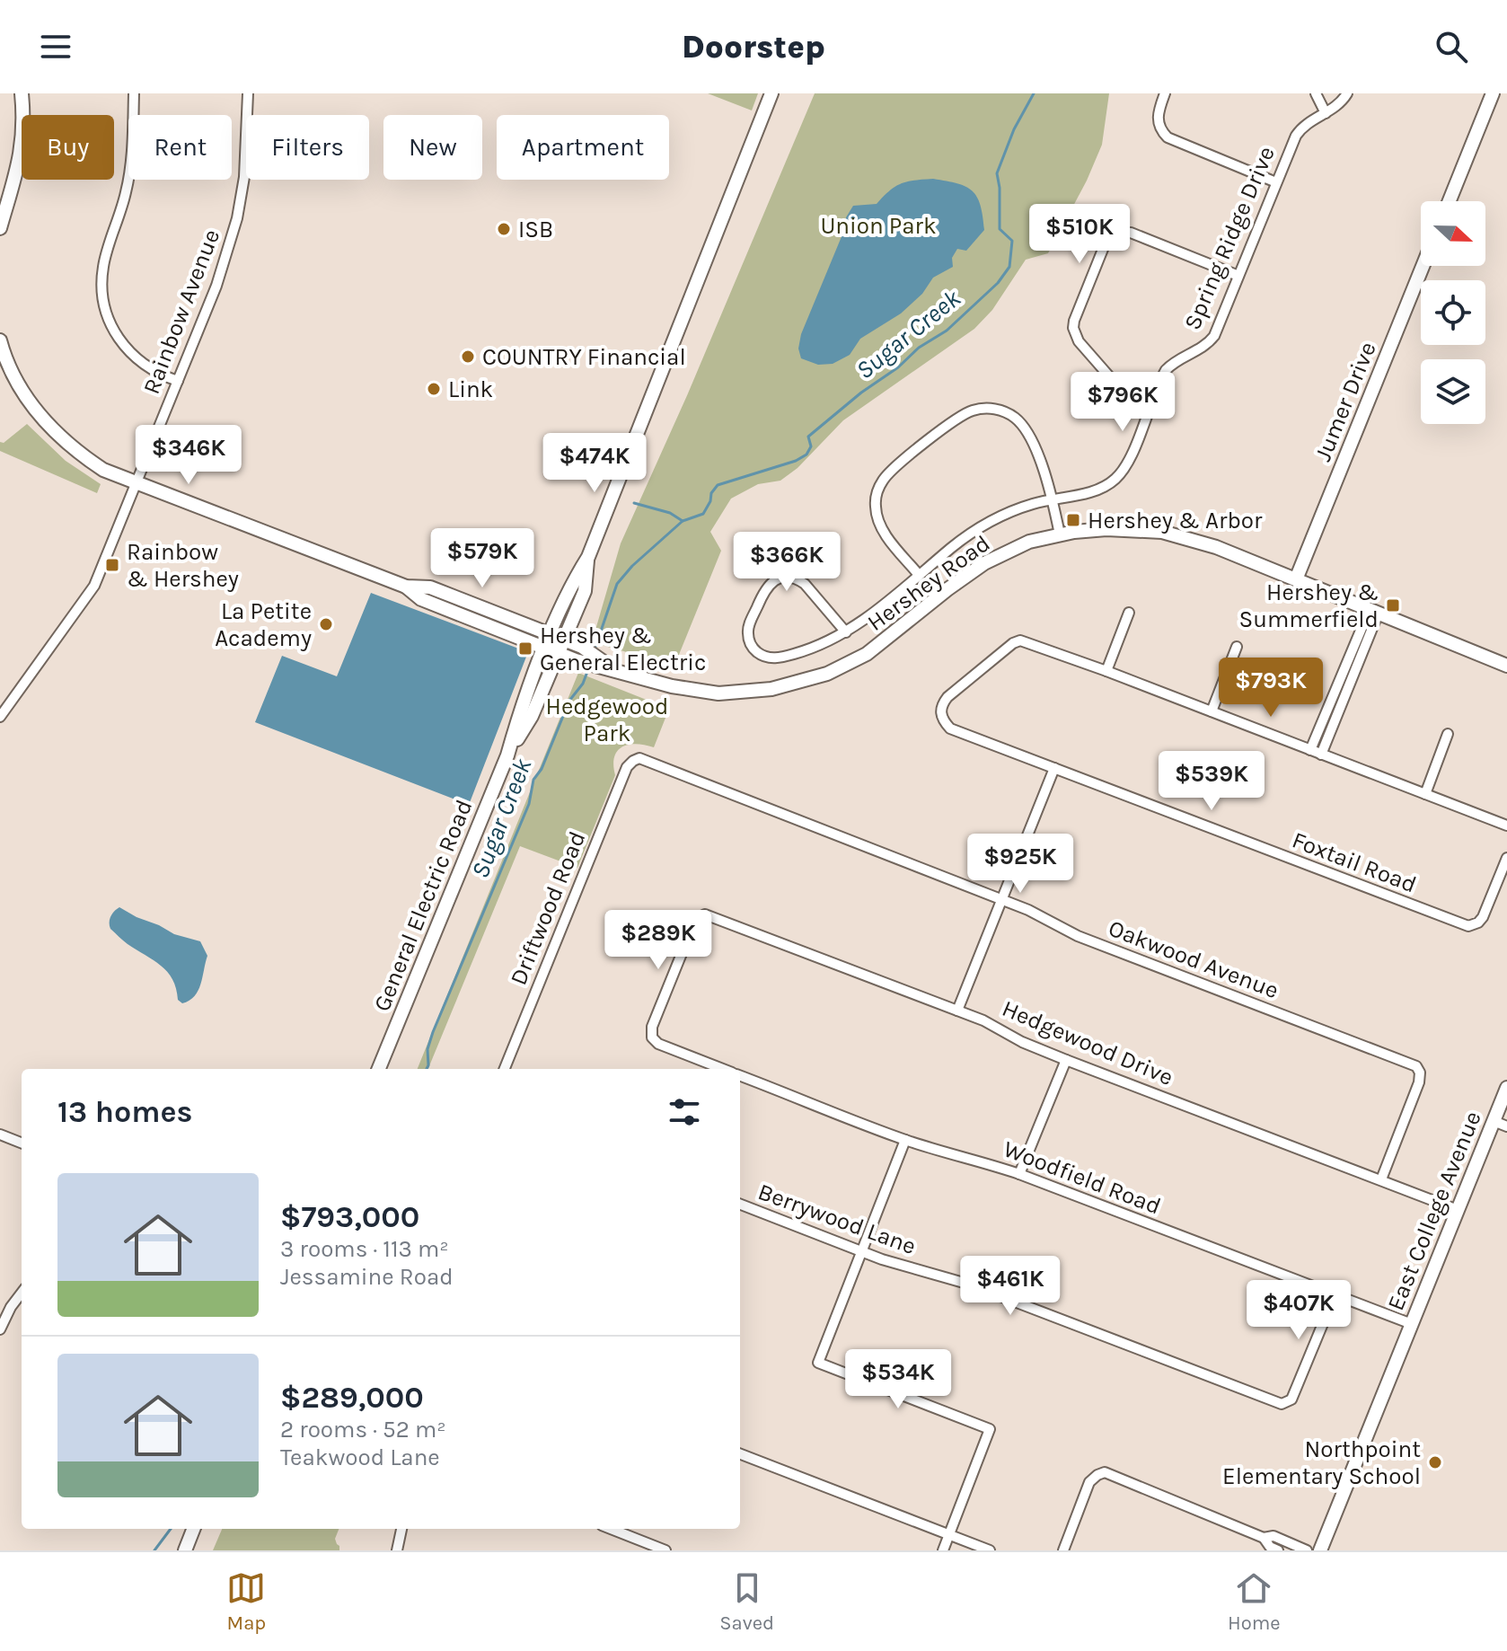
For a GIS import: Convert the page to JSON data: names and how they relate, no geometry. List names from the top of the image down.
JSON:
{
  "streets": {
    "main road": [
      "Jumer Drive",
      "Hershey Road",
      "General Electric Road",
      "East College Avenue"
    ],
    "street": [
      "Spring Ridge Drive",
      "Rainbow Avenue",
      "Foxtail Road",
      "Driftwood Road",
      "Oakwood Avenue",
      "Hedgewood Drive",
      "Woodfield Road",
      "Berrywood Lane"
    ]
  },
  "crossings": [
    ["Jumer Drive", "Hershey Road"],
    ["Hershey Road", "General Electric Road"],
    ["Driftwood Road", "Oakwood Avenue"],
    ["Oakwood Avenue", "Hedgewood Drive"],
    ["Hedgewood Drive", "Woodfield Road"],
    ["Hedgewood Drive", "East College Avenue"],
    ["Woodfield Road", "East College Avenue"],
    ["Woodfield Road", "Berrywood Lane"]
  ],
  "water": ["Sugar Creek"],
  "parks": ["Union Park", "Hedgewood Park"],
  "places": {
    "other": [
      "ISB",
      "COUNTRY Financial",
      "Link",
      "La Petite Academy",
      "Northpoint Elementary School"
    ],
    "transit": [
      "Hershey & Arbor",
      "Rainbow & Hershey",
      "Hershey & Summerfield",
      "Hershey & General Electric"
    ]
  },
  "north": "right",
  "page": {
    "header": "Doorstep",
    "chip": [
      "Buy",
      "Rent",
      "Filters",
      "New",
      "Apartment"
    ],
    "price": [
      "$510K",
      "$796K",
      "$346K",
      "$474K",
      "$579K",
      "$366K",
      "$793K",
      "$539K",
      "$925K",
      "$289K",
      "$461K",
      "$407K",
      "$534K"
    ],
    "heading": "13 homes",
    "list": [
      {
        "name": "$793,000",
        "note": "3 rooms · 113 m² · Jessamine Road"
      },
      {
        "name": "$289,000",
        "note": "2 rooms · 52 m² · Teakwood Lane"
      }
    ],
    "tabs": ["Map", "Saved", "Home"]
  }
}
